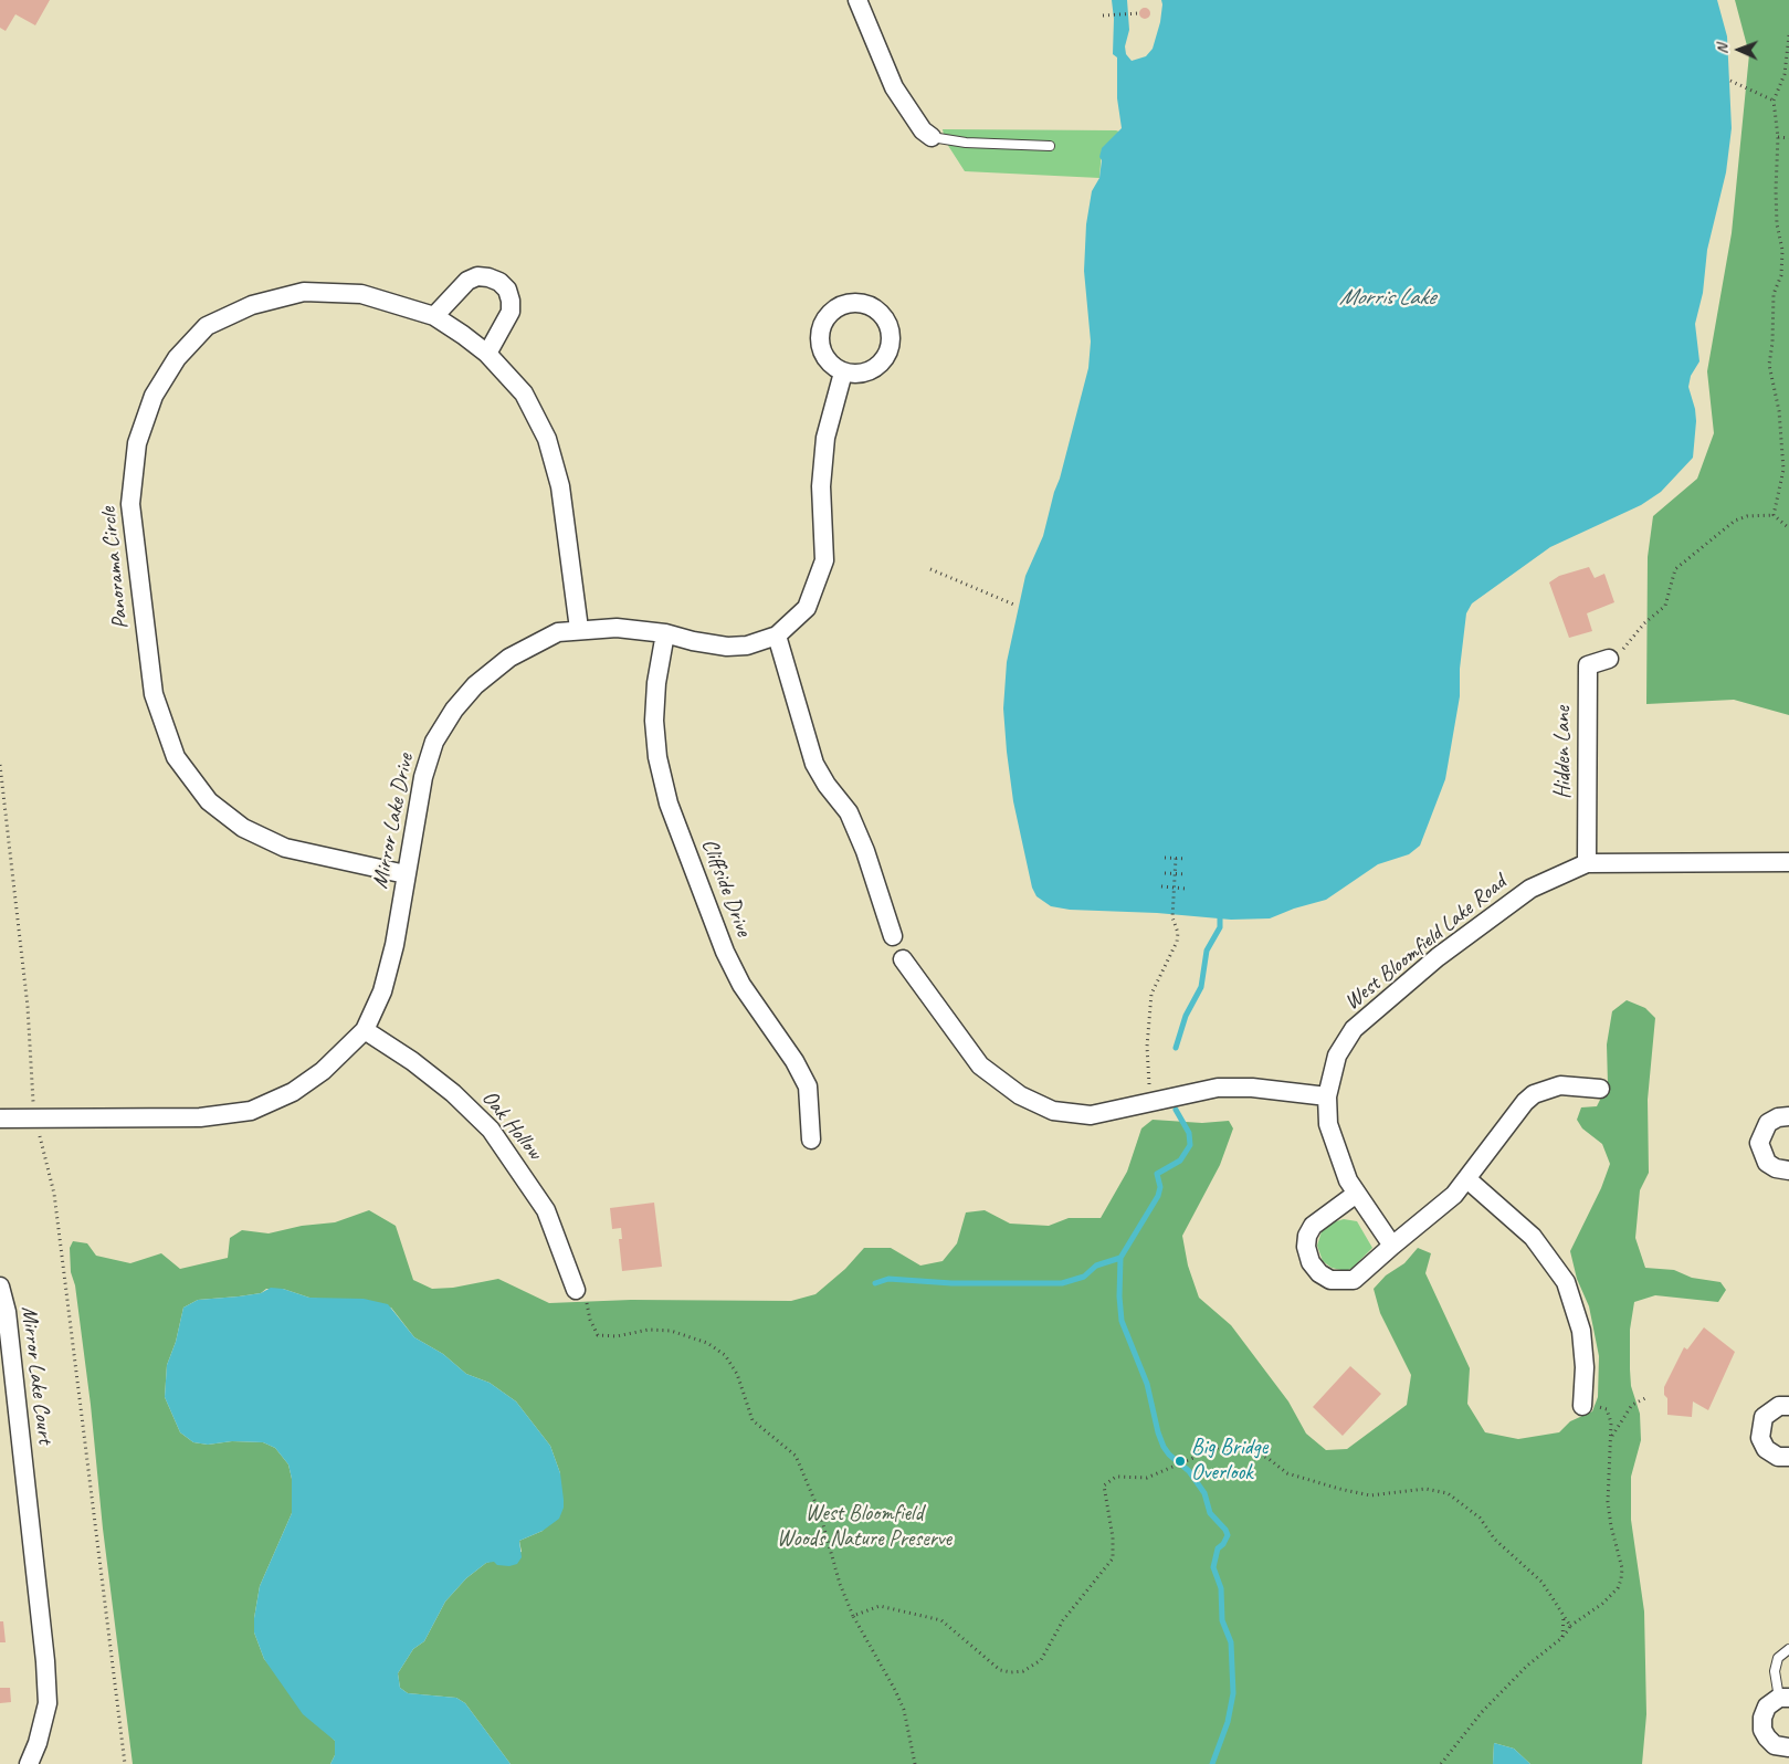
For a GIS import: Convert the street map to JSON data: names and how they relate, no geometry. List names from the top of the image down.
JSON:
{
  "streets": {
    "street": [
      "Panorama Circle",
      "Hidden Lane",
      "Mirror Lake Drive",
      "Cliffside Drive",
      "West Bloomfield Lake Road",
      "Oak Hollow",
      "Mirror Lake Court"
    ]
  },
  "crossings": [
    ["Panorama Circle", "Mirror Lake Drive"],
    ["Hidden Lane", "West Bloomfield Lake Road"],
    ["Mirror Lake Drive", "Cliffside Drive"],
    ["Mirror Lake Drive", "Oak Hollow"]
  ],
  "water": ["Morris Lake"],
  "parks": ["West Bloomfield Woods Nature Preserve"],
  "places": ["Big Bridge Overlook"],
  "north": "left"
}
